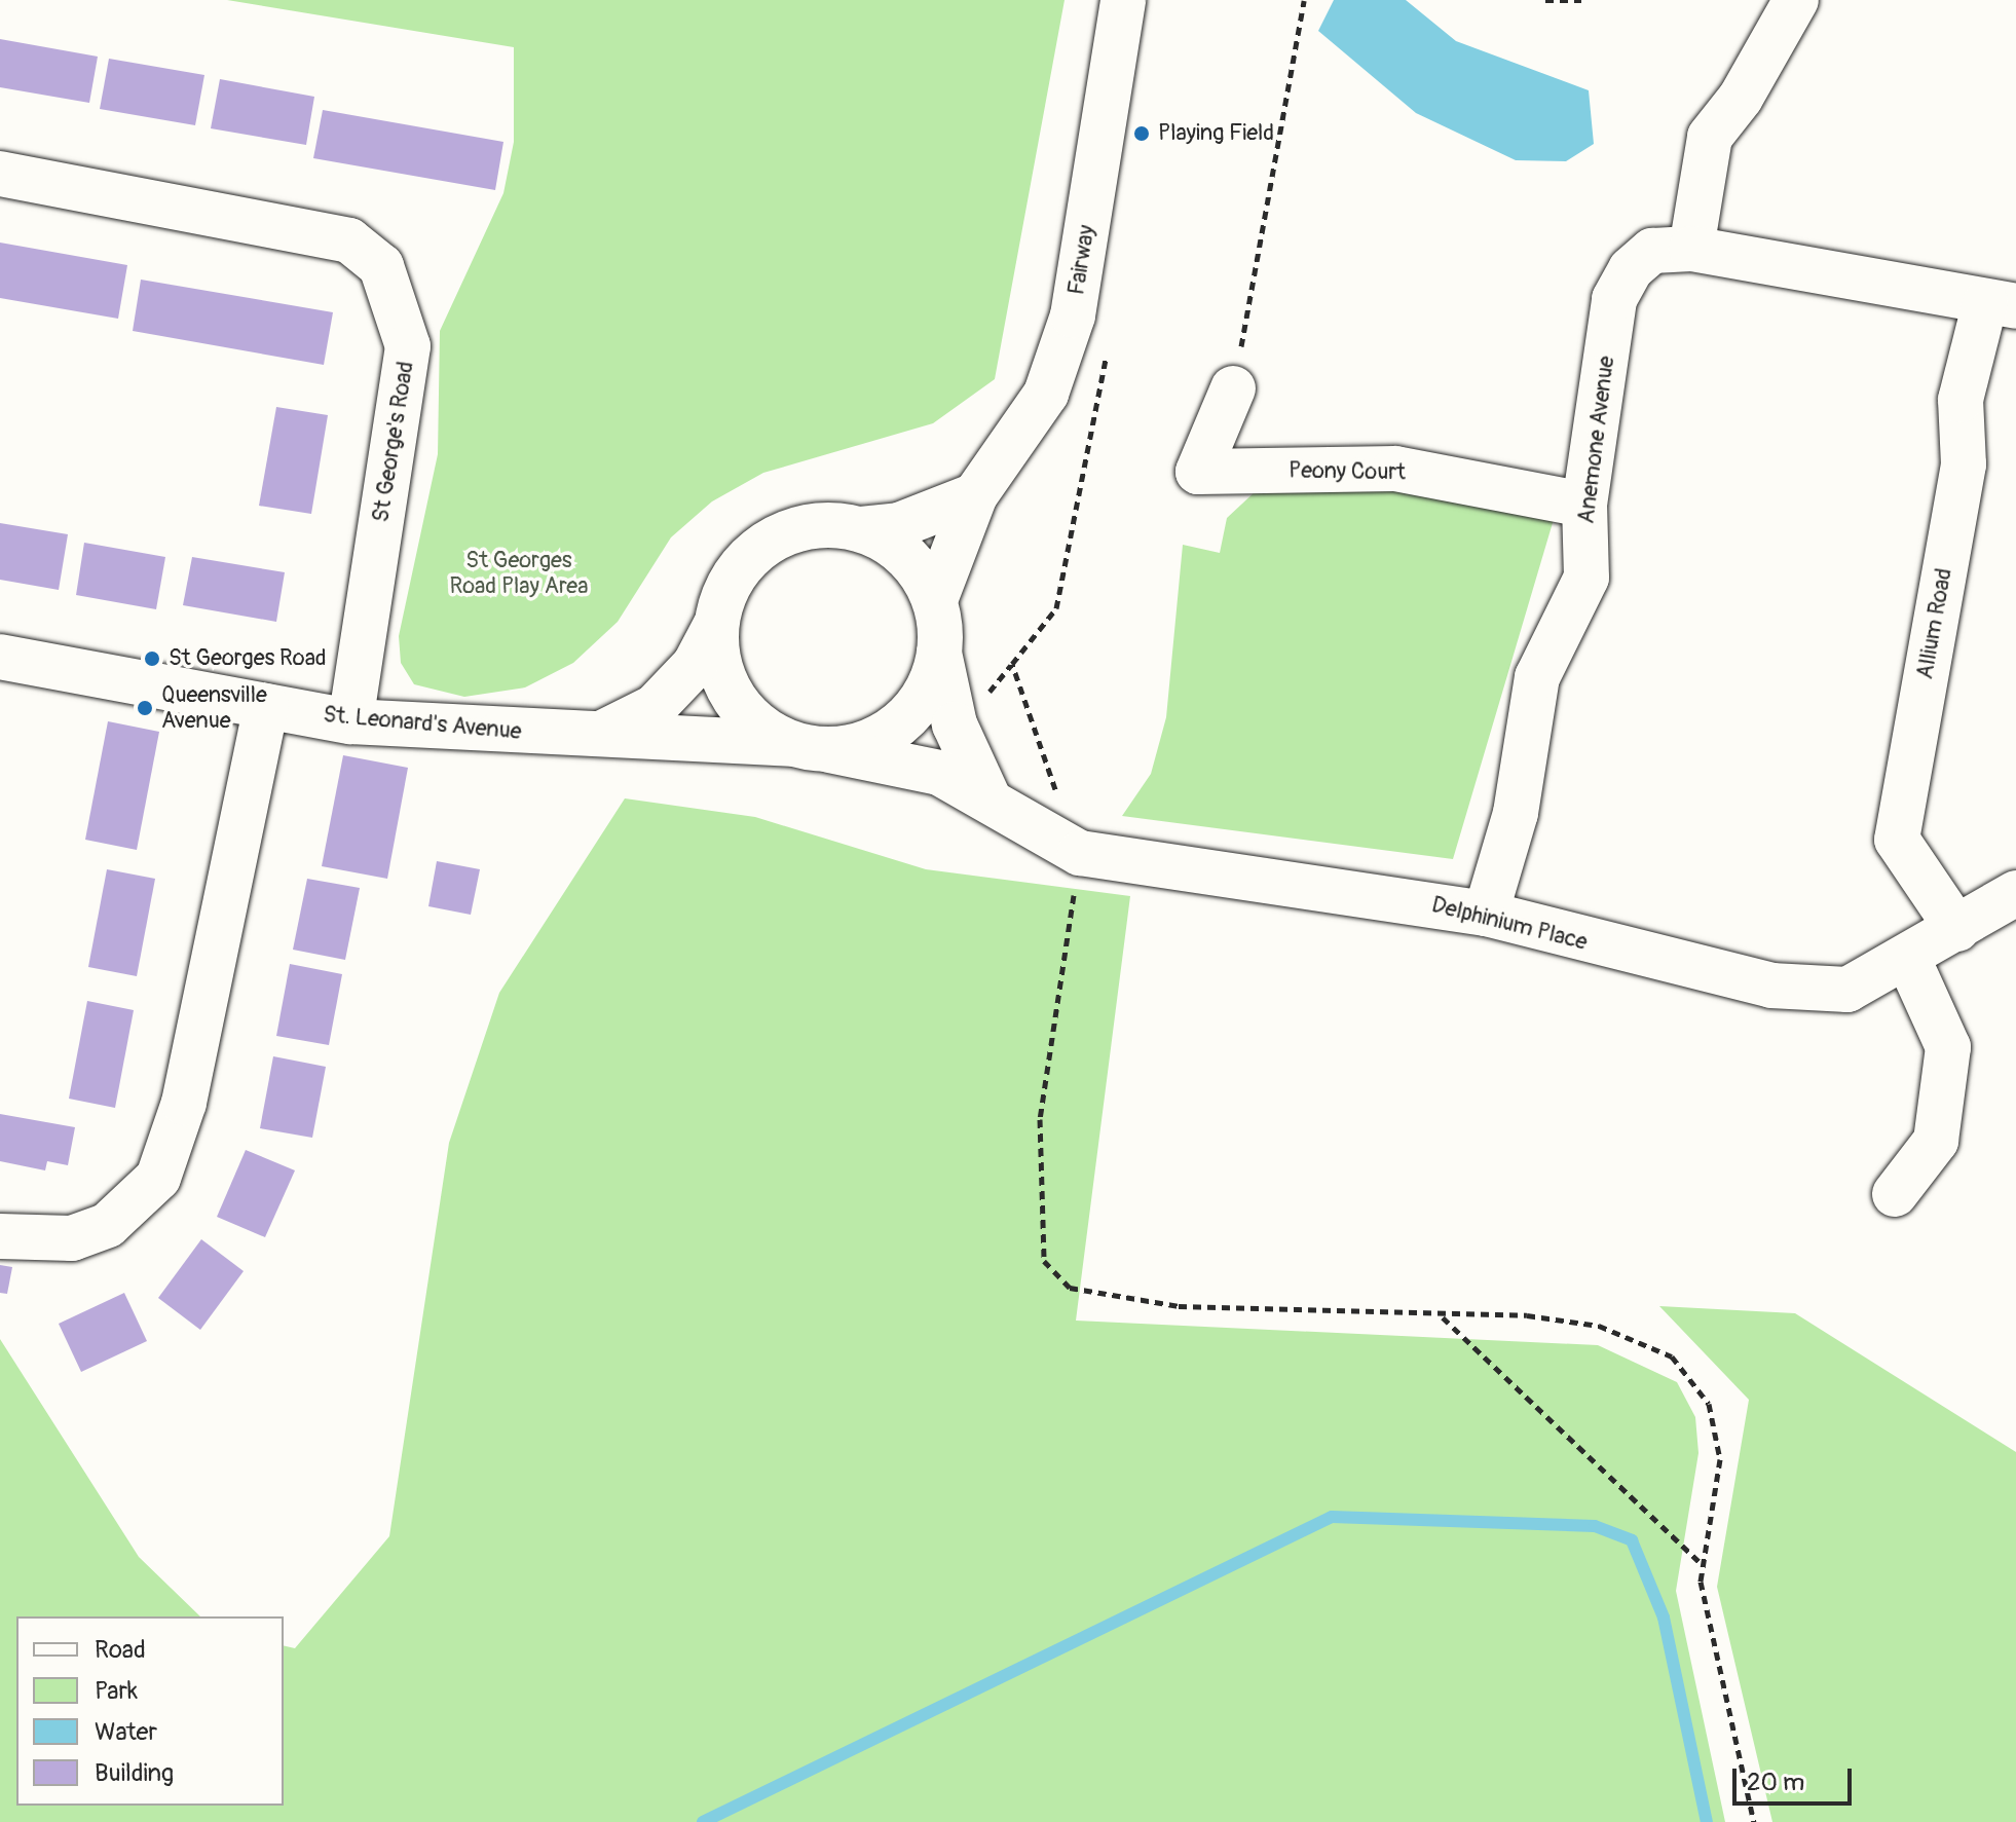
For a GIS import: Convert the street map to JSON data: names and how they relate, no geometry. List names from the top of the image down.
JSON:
{
  "streets": {
    "street": [
      "Fairway",
      "Anemone Avenue",
      "St George's Road",
      "Peony Court",
      "Allium Road",
      "St. Leonard's Avenue",
      "Delphinium Place"
    ]
  },
  "crossings": [
    ["Fairway", "St. Leonard's Avenue"],
    ["Fairway", "Delphinium Place"],
    ["Anemone Avenue", "Peony Court"],
    ["Anemone Avenue", "Allium Road"],
    ["Anemone Avenue", "Delphinium Place"],
    ["St George's Road", "St. Leonard's Avenue"],
    ["Allium Road", "Delphinium Place"],
    ["St. Leonard's Avenue", "Delphinium Place"]
  ],
  "parks": ["St Georges Road Play Area"],
  "places": ["Playing Field", "St Georges Road", "Queensville Avenue"],
  "legend": [
    "Road",
    "Park",
    "Water",
    "Building"
  ],
  "scale_bar": "20 m"
}
